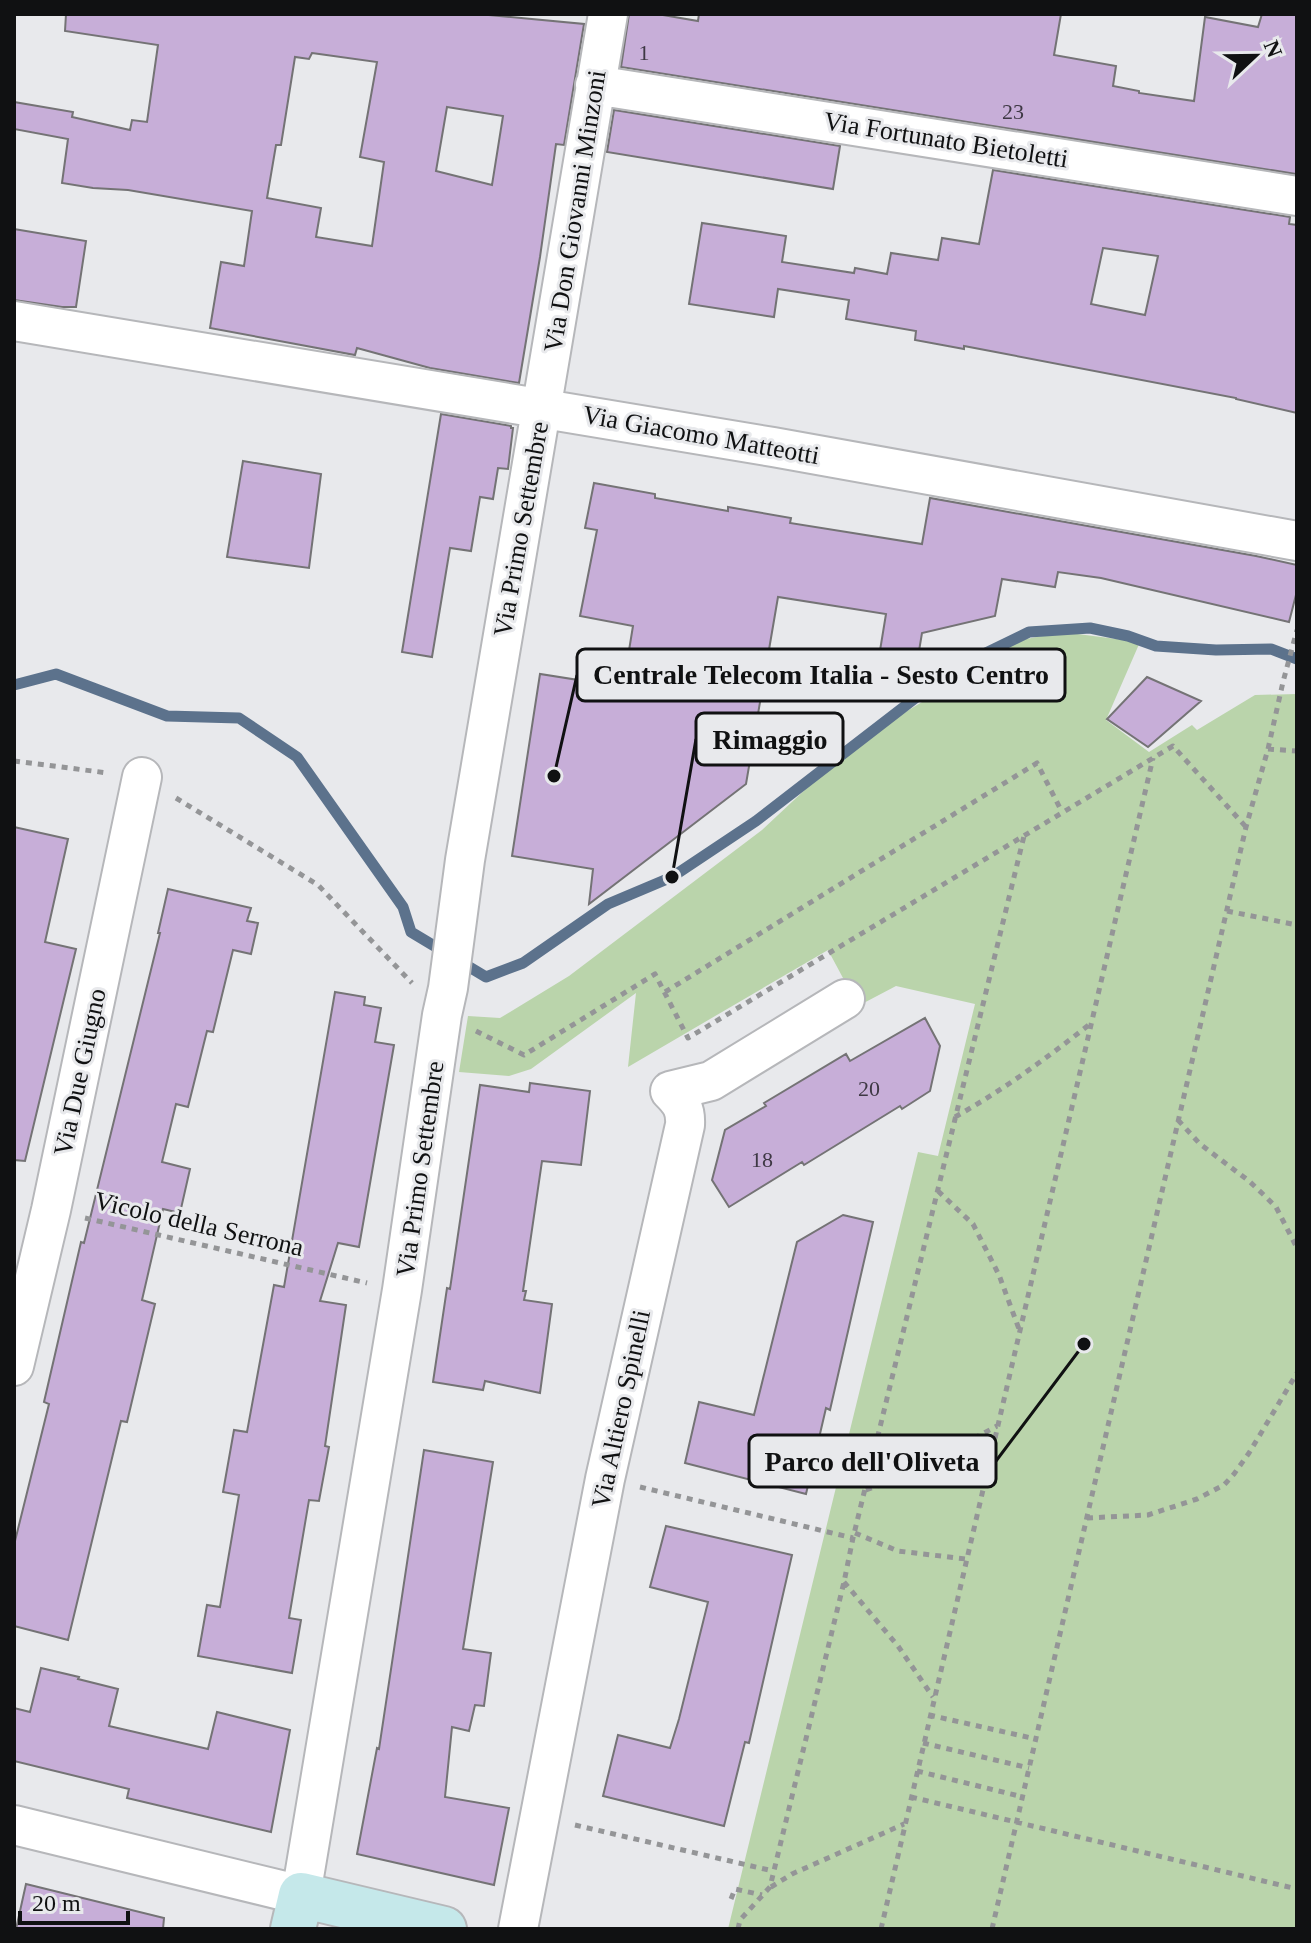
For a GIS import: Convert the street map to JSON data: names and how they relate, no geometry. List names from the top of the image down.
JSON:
{
  "streets": {
    "street": [
      "Via Fortunato Bietoletti",
      "Via Don Giovanni Minzoni",
      "Via Giacomo Matteotti",
      "Via Primo Settembre",
      "Via Due Giugno",
      "Via Altiero Spinelli"
    ],
    "path": ["Vicolo della Serrona"]
  },
  "crossings": [
    ["Via Fortunato Bietoletti", "Via Don Giovanni Minzoni"],
    ["Via Don Giovanni Minzoni", "Via Giacomo Matteotti"],
    ["Via Don Giovanni Minzoni", "Via Primo Settembre"],
    ["Via Giacomo Matteotti", "Via Primo Settembre"],
    ["Via Due Giugno", "Vicolo della Serrona"]
  ],
  "places": ["Centrale Telecom Italia - Sesto Centro", "Rimaggio", "Parco dell'Oliveta"],
  "house_numbers": [
    "1",
    "23",
    "20",
    "18"
  ],
  "scale_bar": "20 m",
  "north": "right"
}
